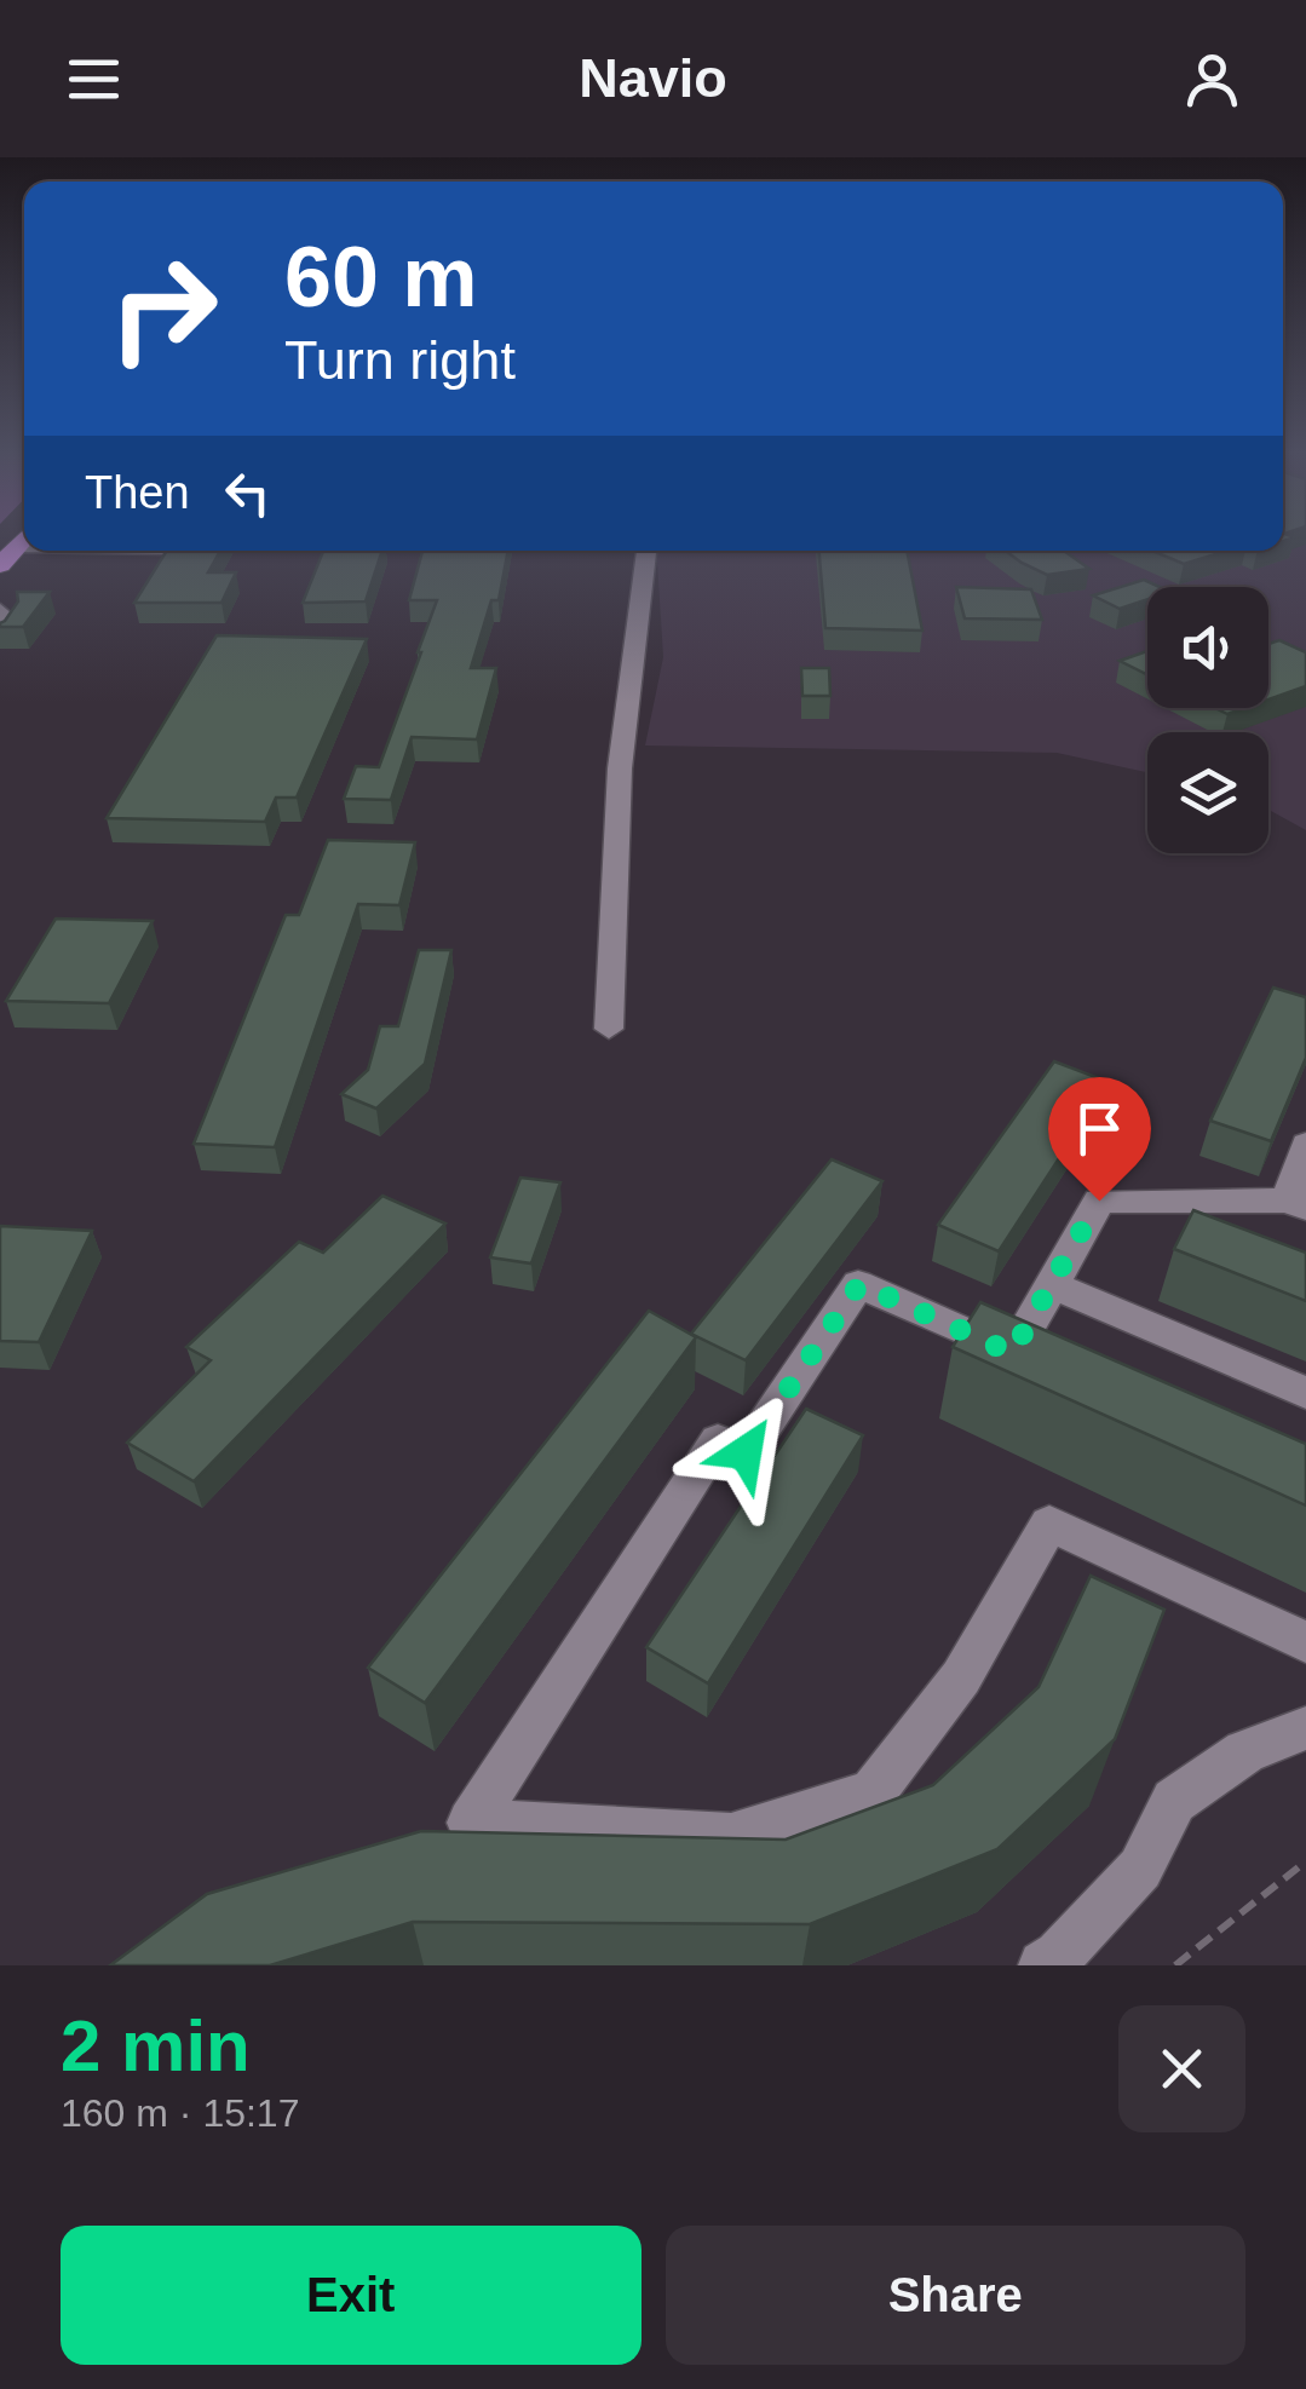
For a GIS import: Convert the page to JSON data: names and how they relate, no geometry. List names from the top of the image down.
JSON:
{
  "page": {
    "header": "Navio",
    "turn": ["60 m", "Turn right"],
    "then": "Then",
    "heading": ["2 min", "160 m · 15:17"],
    "buttons": ["Exit", "Share"]
  }
}
